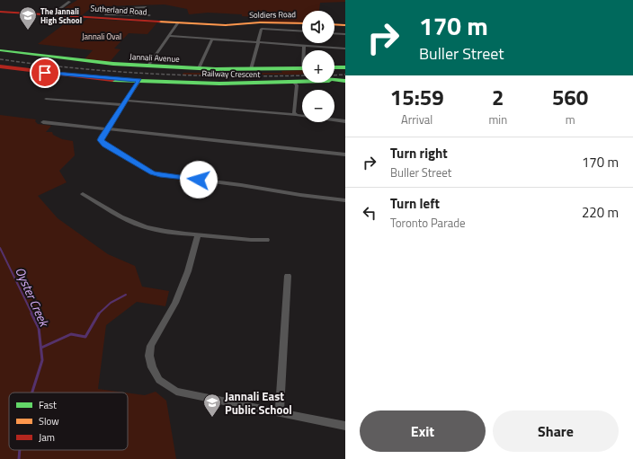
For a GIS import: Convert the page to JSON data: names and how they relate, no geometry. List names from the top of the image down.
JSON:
{
  "streets": {
    "street": [
      "Sutherland Road",
      "Soldiers Road",
      "Jannali Avenue",
      "Railway Crescent"
    ]
  },
  "crossings": [
    ["Sutherland Road", "Soldiers Road"]
  ],
  "water": ["Oyster Creek"],
  "parks": ["Jannali Oval"],
  "places": {
    "school or university": ["The Jannali High School", "Jannali East Public School"]
  },
  "legend": ["Fast", "Slow", "Jam"],
  "page": {
    "turn": ["170 m", "Buller Street"],
    "map_buttons": ["+", "−"],
    "eta": [
      "15:59",
      "Arrival",
      "2",
      "min",
      "560",
      "m"
    ],
    "list": [
      {
        "name": "Turn right",
        "note": "Buller Street",
        "value": "170 m"
      },
      {
        "name": "Turn left",
        "note": "Toronto Parade",
        "value": "220 m"
      }
    ],
    "buttons": ["Exit", "Share"]
  }
}
